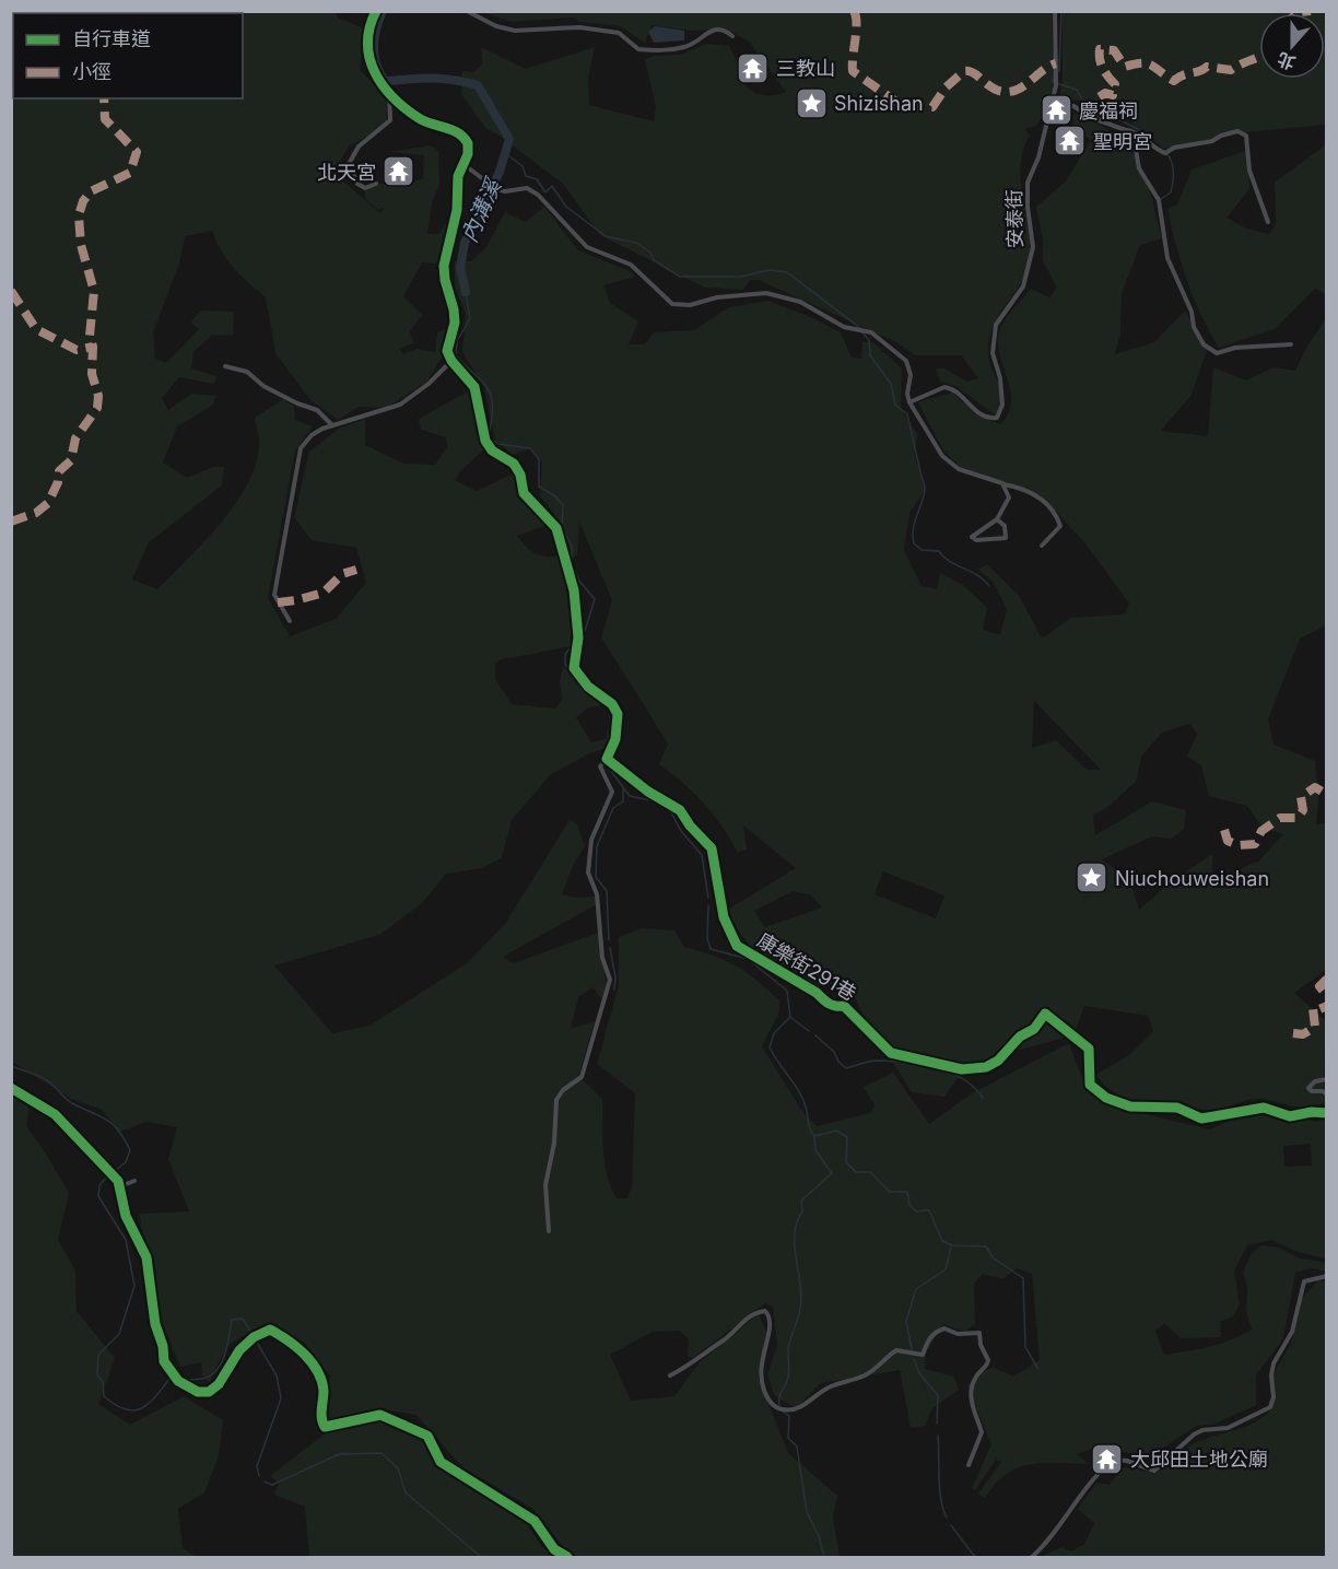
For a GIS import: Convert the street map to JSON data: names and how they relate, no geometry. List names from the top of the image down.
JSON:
{
  "streets": {
    "street": ["安泰街", "康樂街291巷"]
  },
  "water": ["內溝溪"],
  "places": {
    "temple": [
      "三教山",
      "慶福祠",
      "聖明宮",
      "北天宮",
      "大邱田土地公廟"
    ],
    "place": ["Shizishan", "Niuchouweishan"]
  },
  "legend": ["自行車道", "小徑"],
  "north": "bottom"
}
